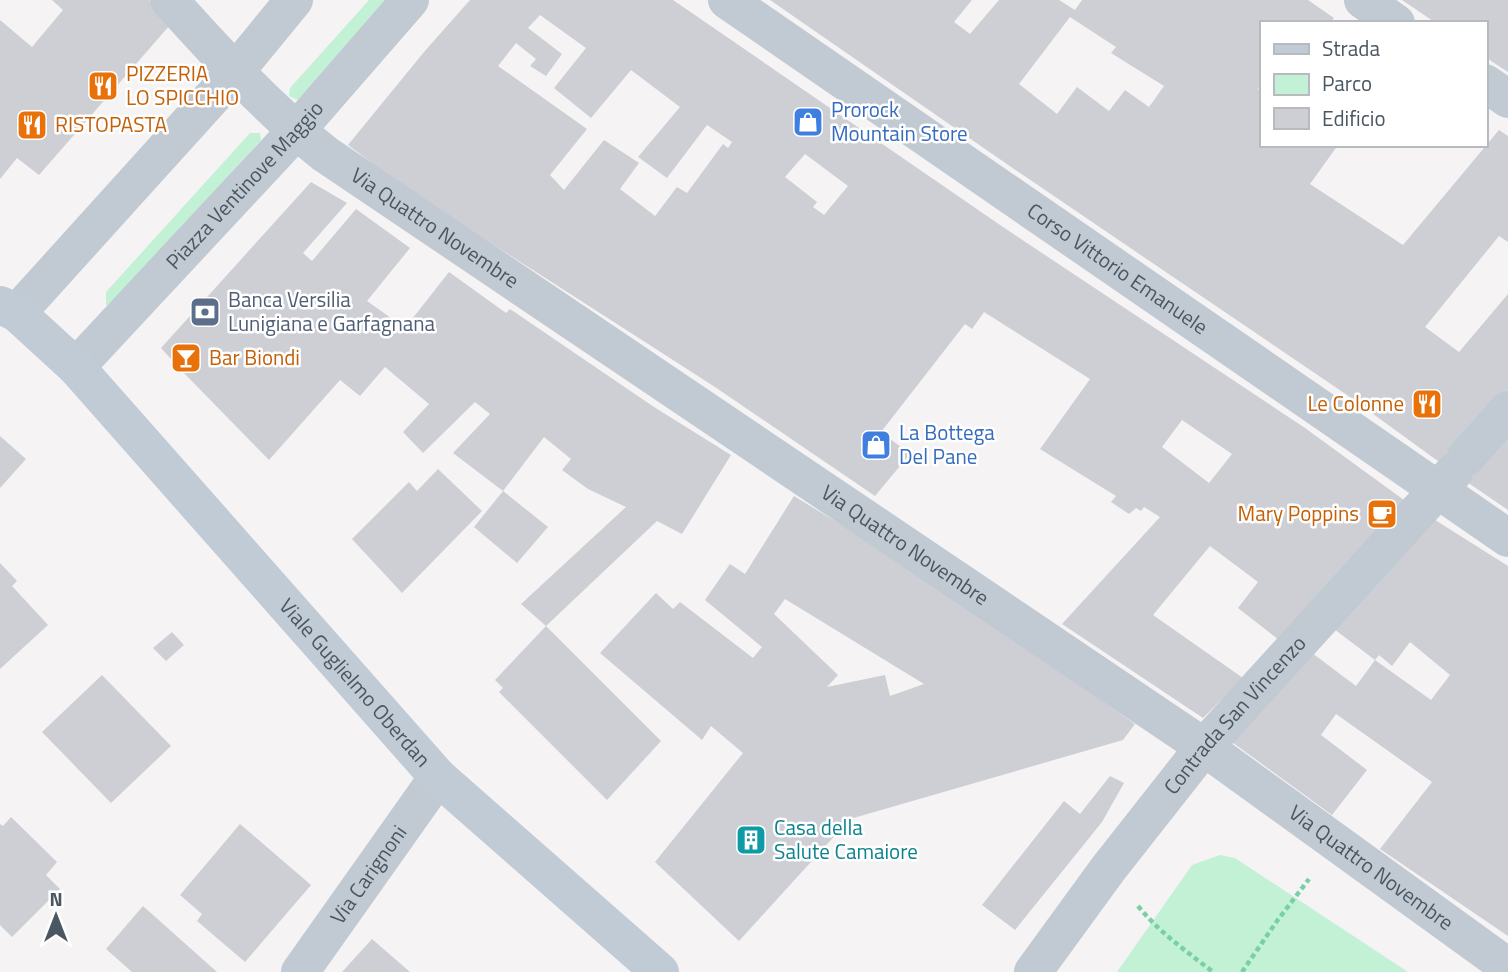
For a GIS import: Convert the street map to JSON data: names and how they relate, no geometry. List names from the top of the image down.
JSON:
{
  "streets": {
    "street": [
      "Piazza Ventinove Maggio",
      "Via Quattro Novembre",
      "Corso Vittorio Emanuele",
      "Viale Guglielmo Oberdan",
      "Contrada San Vincenzo",
      "Via Carignoni"
    ]
  },
  "crossings": [
    ["Piazza Ventinove Maggio", "Via Quattro Novembre"],
    ["Piazza Ventinove Maggio", "Viale Guglielmo Oberdan"],
    ["Via Quattro Novembre", "Contrada San Vincenzo"],
    ["Corso Vittorio Emanuele", "Contrada San Vincenzo"],
    ["Viale Guglielmo Oberdan", "Via Carignoni"]
  ],
  "places": {
    "restaurant": ["PIZZERIA LO SPICCHIO", "RISTOPASTA", "Le Colonne"],
    "shop": ["Prorock Mountain Store", "La Bottega Del Pane"],
    "bank": ["Banca Versilia Lunigiana e Garfagnana"],
    "bar": ["Bar Biondi"],
    "cafe": ["Mary Poppins"],
    "building": ["Casa della Salute Camaiore"]
  },
  "legend": ["Strada", "Parco", "Edificio"],
  "north": "top"
}
